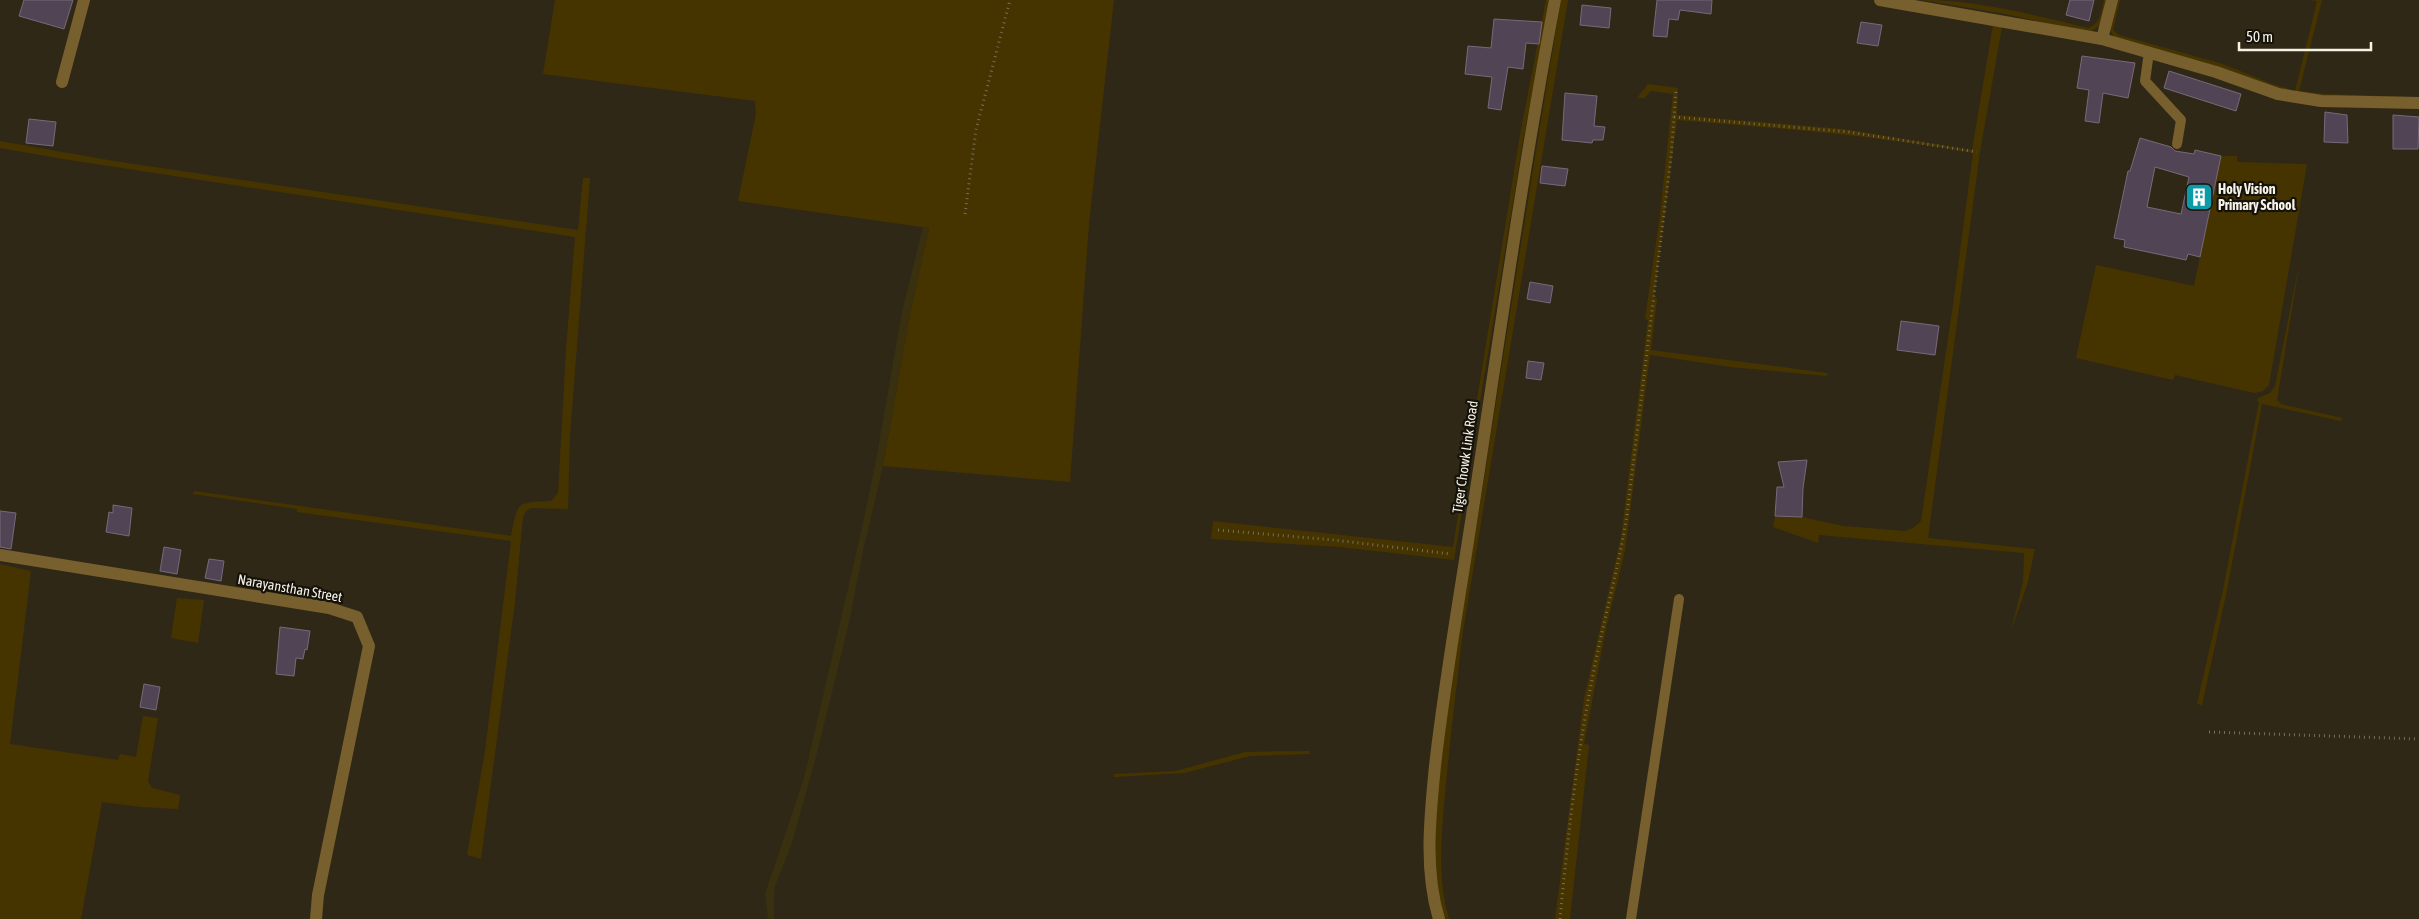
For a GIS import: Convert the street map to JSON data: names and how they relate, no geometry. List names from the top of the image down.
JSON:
{
  "streets": {
    "street": ["Tiger Chowk Link Road", "Narayansthan Street"]
  },
  "places": {
    "building": ["Holy Vision Primary School"]
  },
  "scale_bar": "50 m"
}
